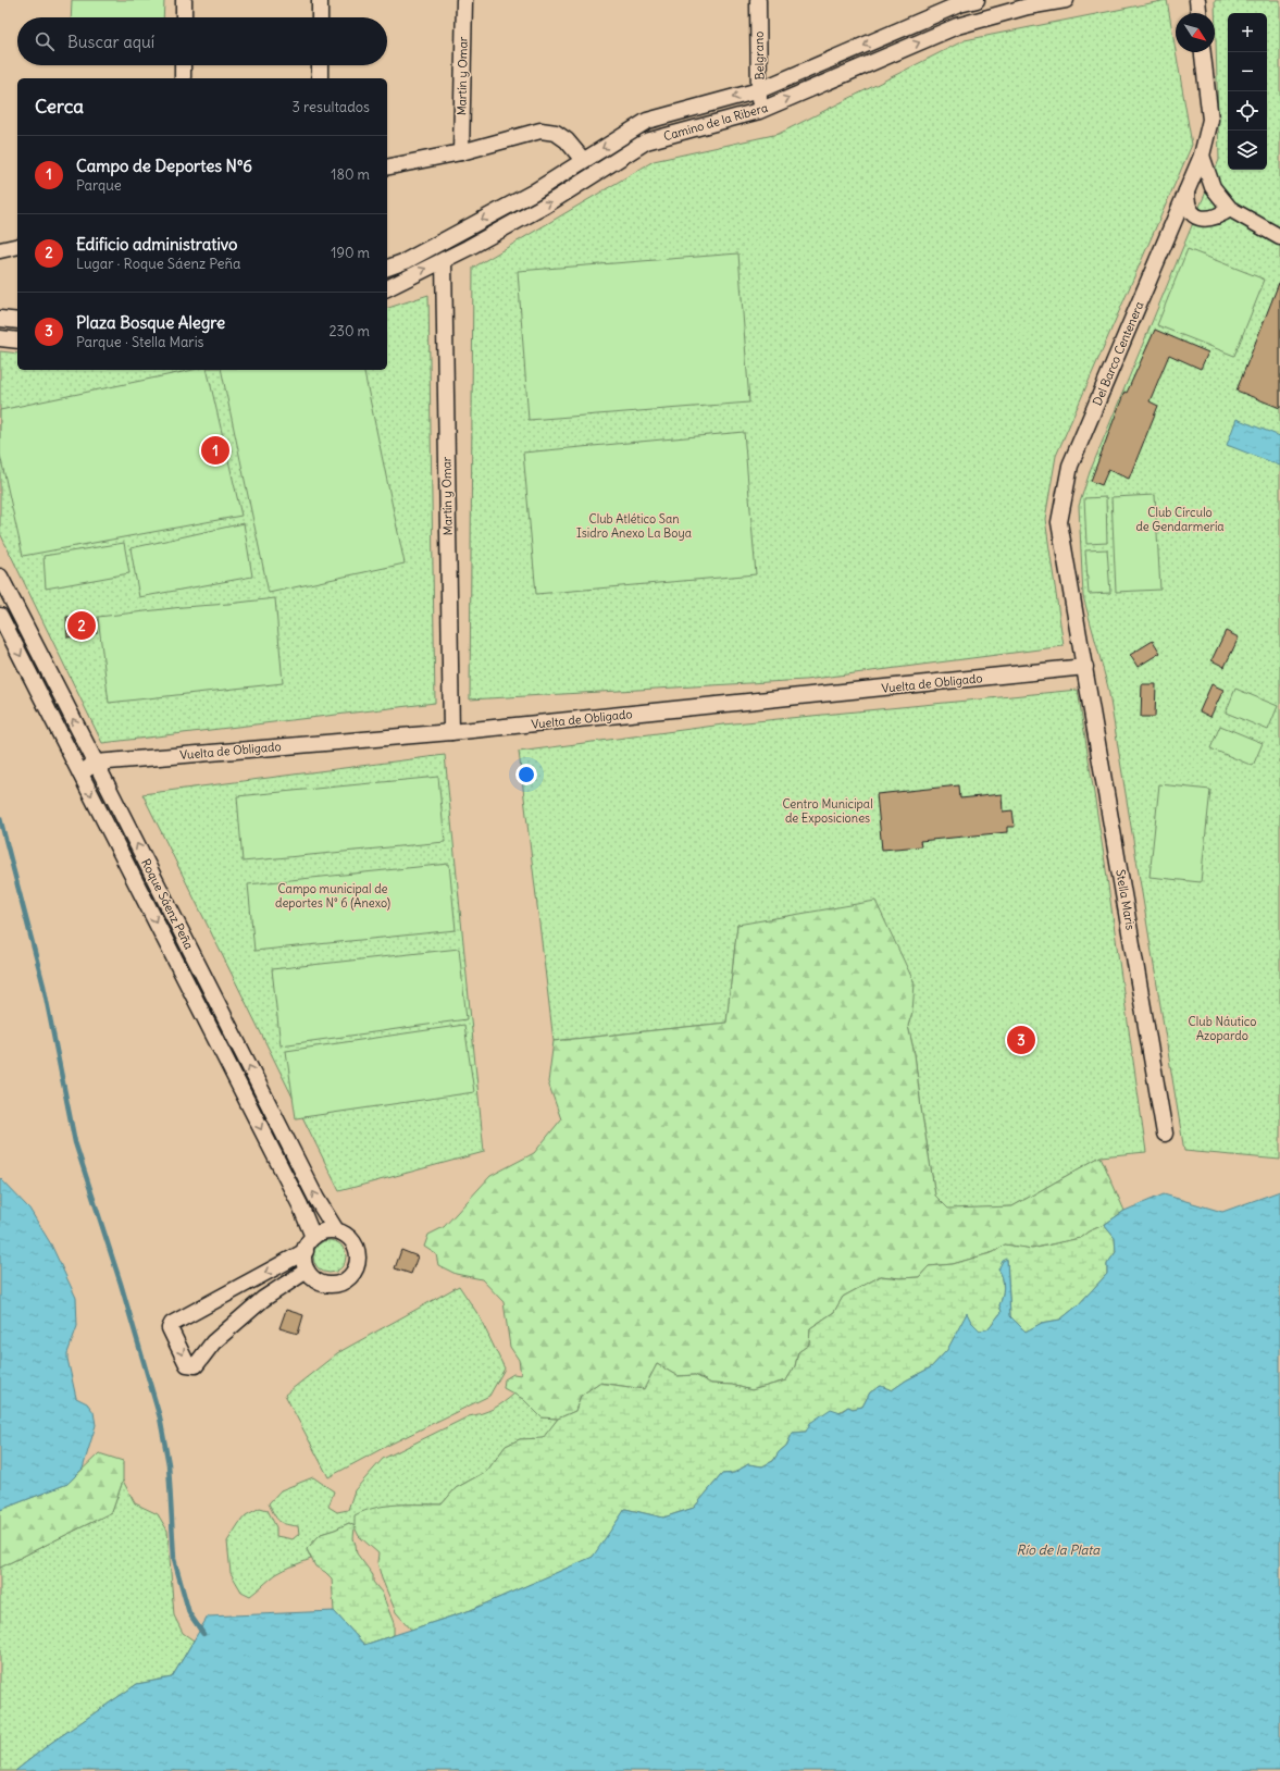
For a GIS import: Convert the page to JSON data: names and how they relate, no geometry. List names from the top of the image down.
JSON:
{
  "streets": {
    "street": [
      "Belgrano",
      "Martín y Omar",
      "Camino de la Ribera",
      "Del Barco Centenera",
      "Vuelta de Obligado",
      "Stella Maris",
      "Roque Sáenz Peña"
    ]
  },
  "crossings": [
    ["Belgrano", "Camino de la Ribera"],
    ["Martín y Omar", "Camino de la Ribera"],
    ["Martín y Omar", "Vuelta de Obligado"],
    ["Del Barco Centenera", "Vuelta de Obligado"],
    ["Del Barco Centenera", "Stella Maris"],
    ["Vuelta de Obligado", "Stella Maris"],
    ["Vuelta de Obligado", "Roque Sáenz Peña"]
  ],
  "water": ["Río de la Plata"],
  "parks": [
    "Club Círculo de Gendarmería",
    "Club Atlético San Isidro Anexo La Boya",
    "Centro Municipal de Exposiciones",
    "Campo municipal de deportes N° 6 (Anexo)",
    "Club Náutico Azopardo"
  ],
  "north": "bottom right",
  "page": {
    "map_buttons": ["+", "−"],
    "search": "Buscar aquí",
    "heading": ["Cerca", "3 resultados"],
    "list": [
      {
        "mark": "1",
        "name": "Campo de Deportes Nº6",
        "note": "Parque",
        "value": "180 m"
      },
      {
        "mark": "2",
        "name": "Edificio administrativo",
        "note": "Lugar · Roque Sáenz Peña",
        "value": "190 m"
      },
      {
        "mark": "3",
        "name": "Plaza Bosque Alegre",
        "note": "Parque · Stella Maris",
        "value": "230 m"
      }
    ],
    "pins": ["1", "2", "3"]
  }
}
